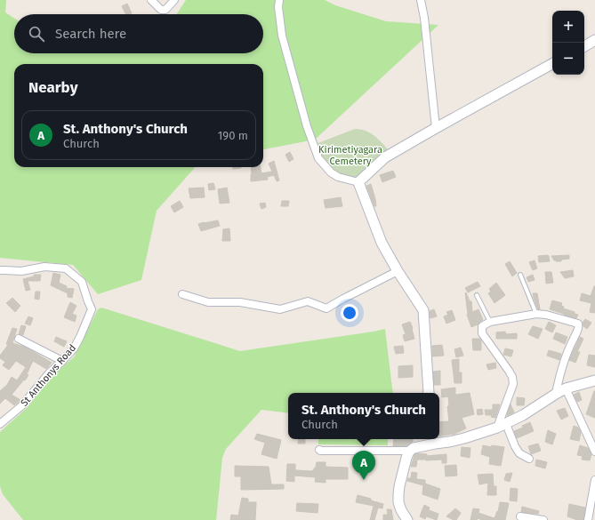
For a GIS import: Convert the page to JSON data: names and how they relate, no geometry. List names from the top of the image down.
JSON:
{
  "streets": {
    "street": ["St Anthonys Road"]
  },
  "parks": ["Kirimetiyagara Cemetery"],
  "page": {
    "map_buttons": ["+", "−"],
    "search": "Search here",
    "heading": "Nearby",
    "list": [
      {
        "mark": "A",
        "name": "St. Anthony's Church",
        "note": "Church",
        "value": "190 m"
      }
    ],
    "popup": ["St. Anthony's Church", "Church"],
    "pins": "A"
  }
}
